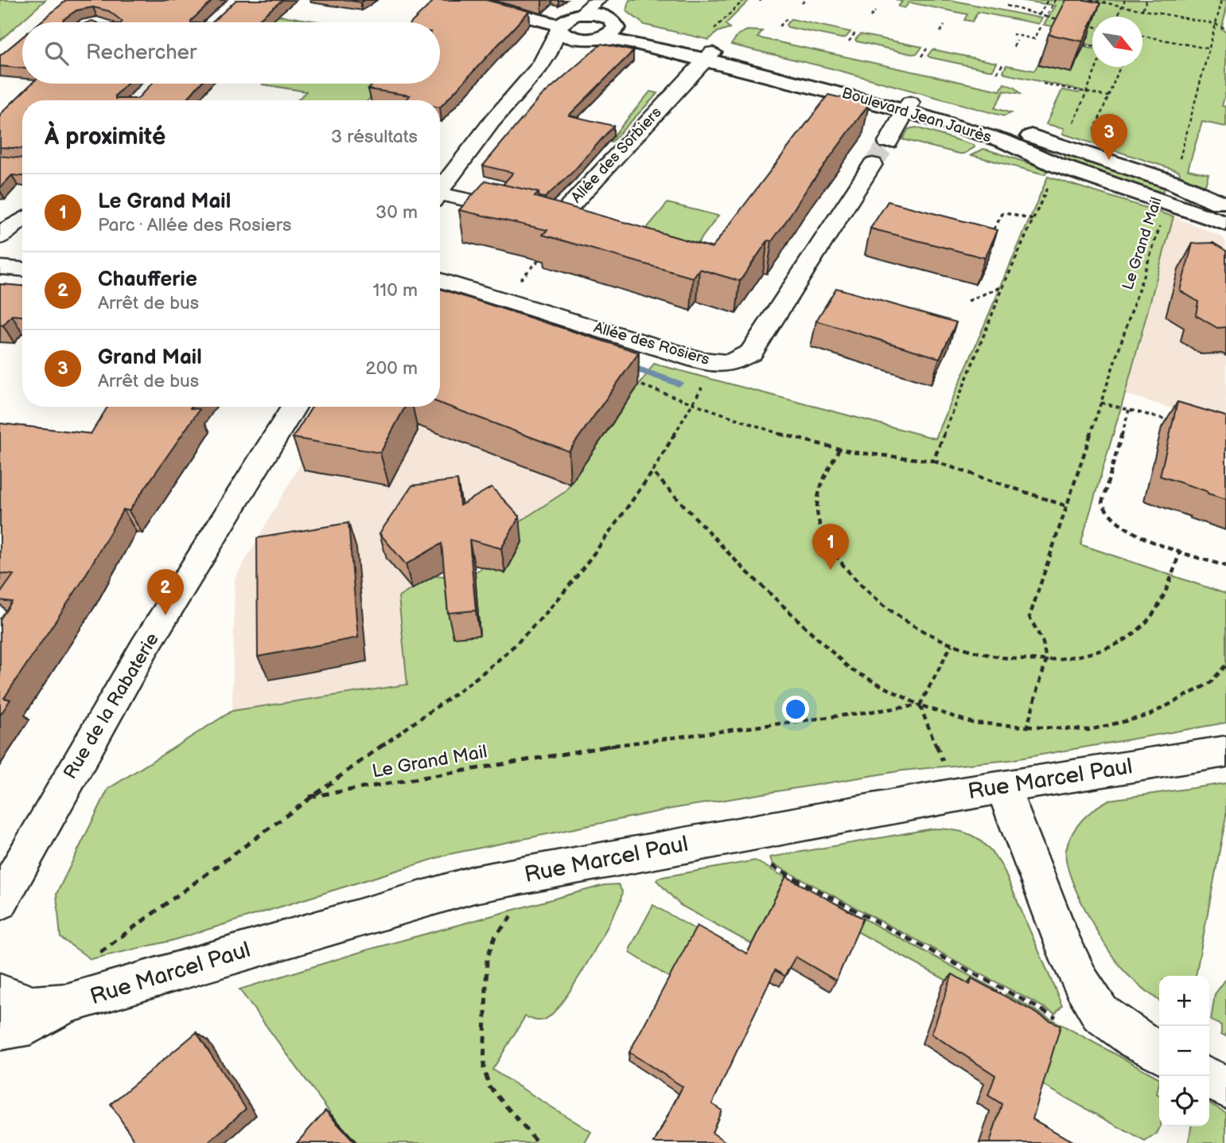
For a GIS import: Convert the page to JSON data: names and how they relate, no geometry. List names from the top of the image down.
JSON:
{
  "streets": {
    "main road": ["Boulevard Jean Jaurès"],
    "street": [
      "Allée des Sorbiers",
      "Allée des Rosiers",
      "Rue de la Rabaterie",
      "Rue Marcel Paul"
    ],
    "path": ["Le Grand Mail"]
  },
  "crossings": [
    ["Boulevard Jean Jaurès", "Allée des Sorbiers"],
    ["Boulevard Jean Jaurès", "Le Grand Mail"]
  ],
  "north": "bottom right",
  "page": {
    "search": "Rechercher",
    "heading": ["À proximité", "3 résultats"],
    "pins": ["3", "1", "2"],
    "list": [
      {
        "mark": "1",
        "name": "Le Grand Mail",
        "note": "Parc · Allée des Rosiers",
        "value": "30 m"
      },
      {
        "mark": "2",
        "name": "Chaufferie",
        "note": "Arrêt de bus",
        "value": "110 m"
      },
      {
        "mark": "3",
        "name": "Grand Mail",
        "note": "Arrêt de bus",
        "value": "200 m"
      }
    ],
    "map_buttons": ["+", "−"]
  }
}
